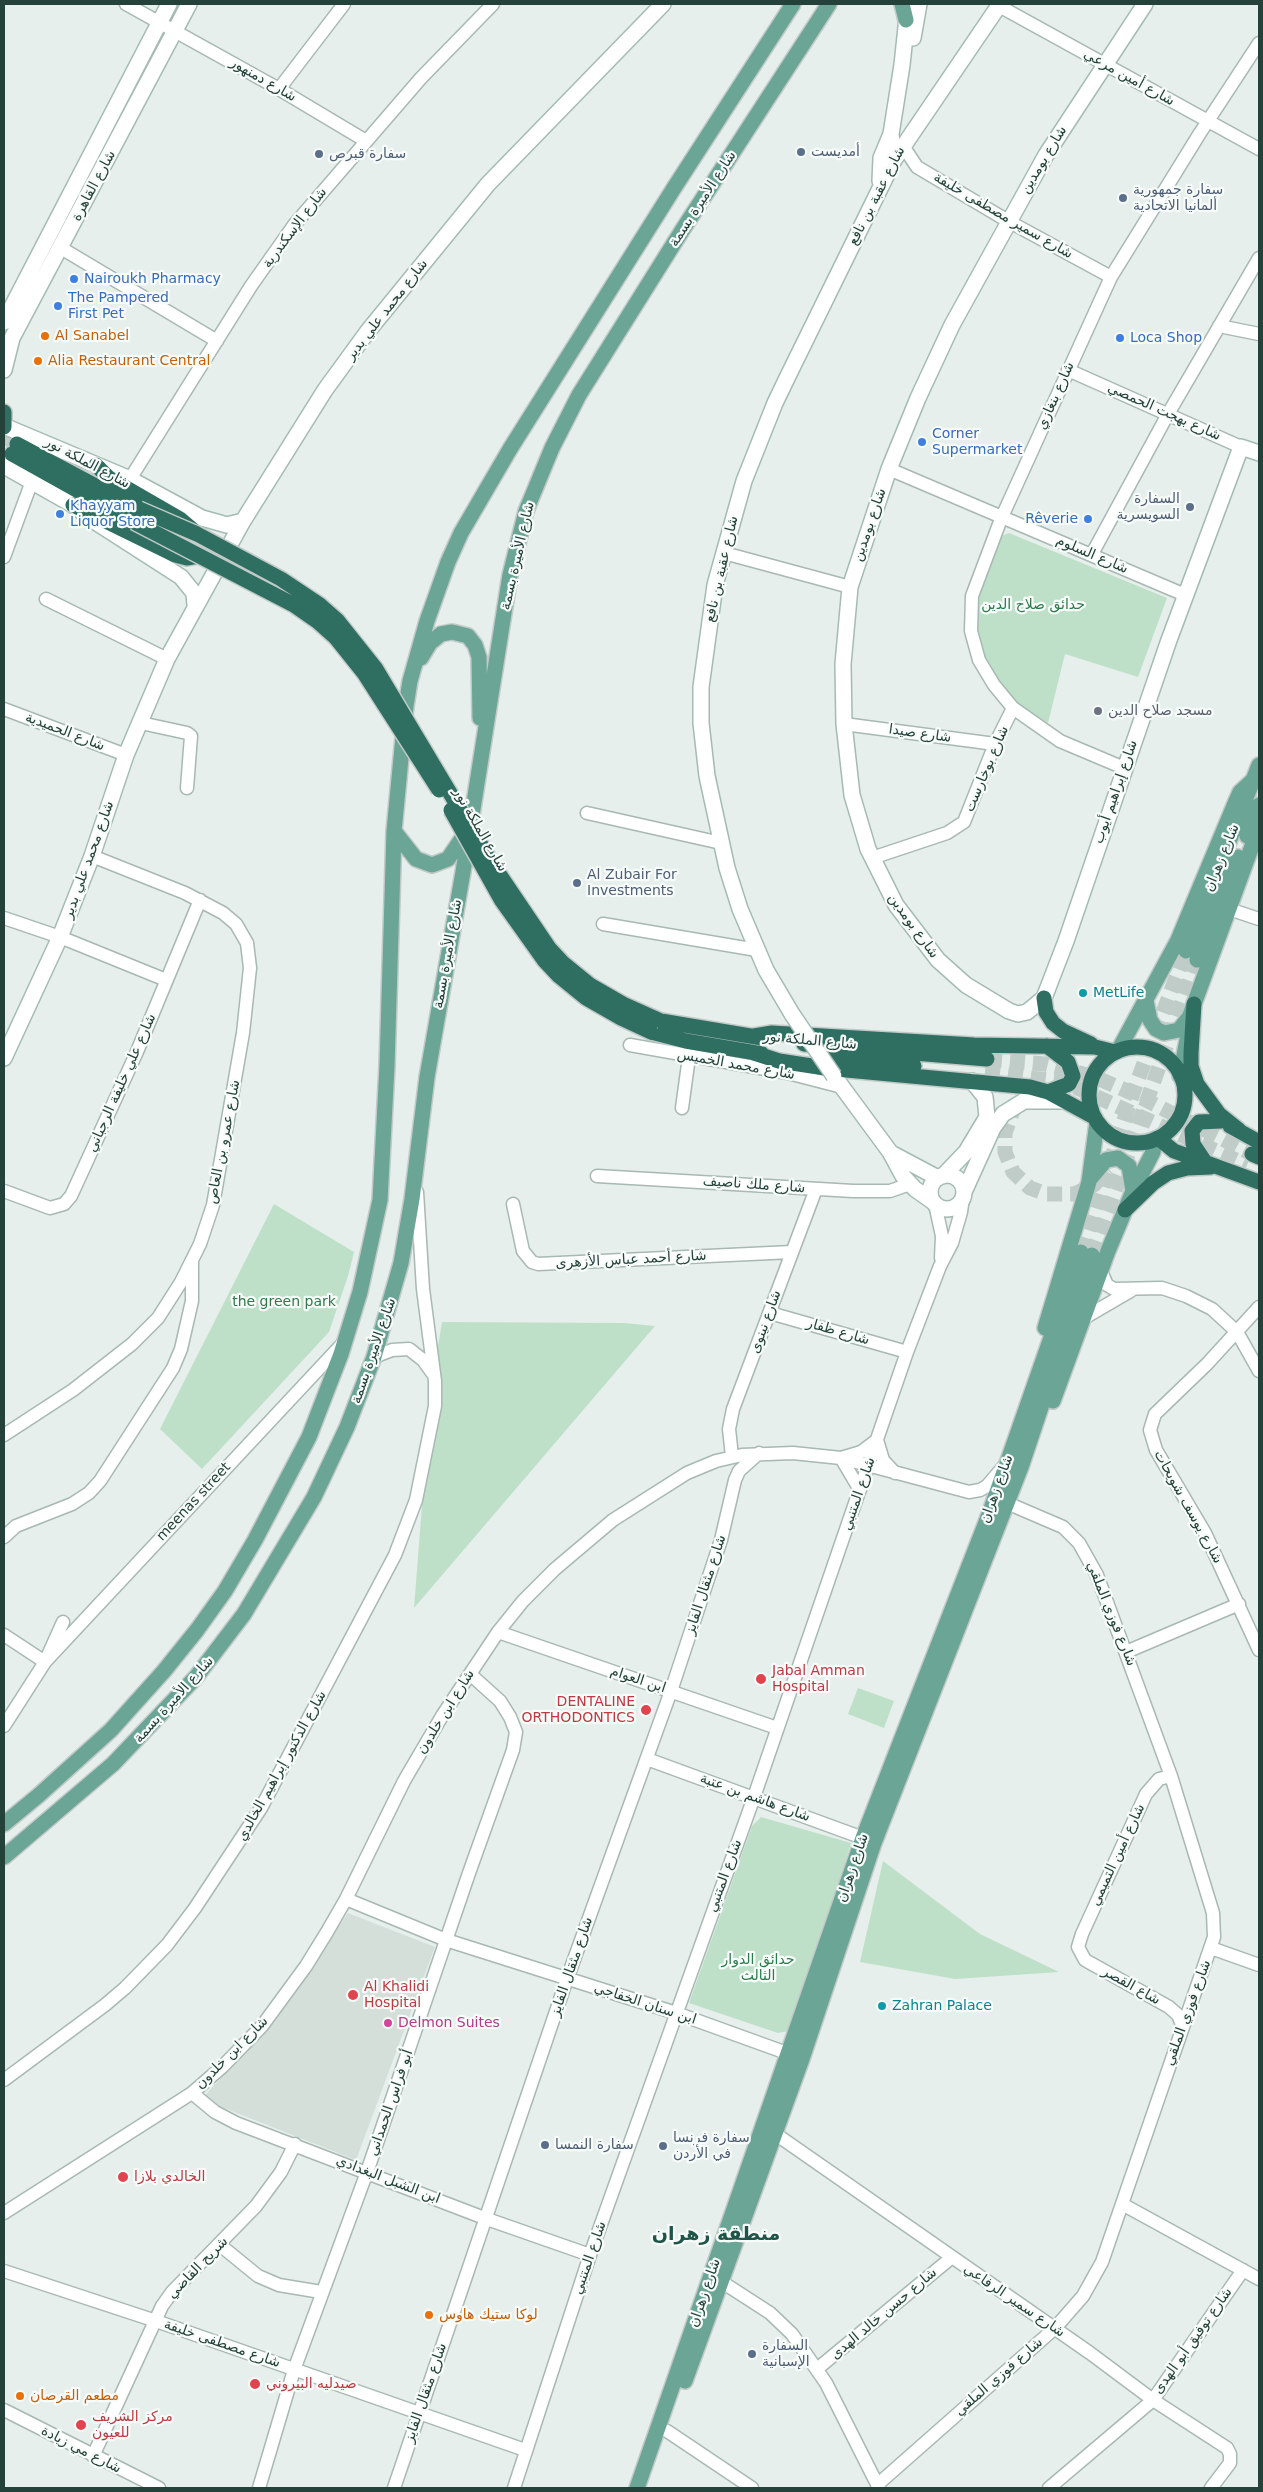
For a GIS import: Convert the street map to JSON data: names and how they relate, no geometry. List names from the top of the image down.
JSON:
{
  "streets": {
    "highway": ["شارع الملكة نور"],
    "main road": ["شارع الأميرة بسمة", "شارع زهران"],
    "street": [
      "شارع أمين مرعي",
      "شارع دمنهور",
      "شارع بومدين",
      "شارع القاهرة",
      "شارع عقبة بن نافع",
      "شارع سمير مصطفى خليفة",
      "شارع الإسكندرية",
      "شارع محمد علي بدير",
      "شارع بنغازي",
      "شارع بهجت الحمصي",
      "شارع السلوم",
      "شارع الحميدية",
      "شارع صيدا",
      "شارع بوخارست",
      "شارع إبراهيم أيوب",
      "شارع محمد الخميس",
      "شارع علي خليفة الرجباني",
      "شارع عمرو بن العاص",
      "شارع ملك ناصيف",
      "شارع أحمد عباس الأزهرى",
      "شارع نينوى",
      "شارع ظفار",
      "شارع المتنبي",
      "meenas street",
      "شارع يوسف شويحات",
      "شارع مثقال الفايز",
      "شارع فوزي الملقي",
      "ابن العوام",
      "شارع ابن خلدون",
      "شارع الدكتور إبراهيم الخالدي",
      "شارع هاشم بن عتبة",
      "شارع أمين التميمي",
      "شاع القصر",
      "ابن سنان الخفاجي",
      "أبو فراس الحمداني",
      "ابن الشبل البغدادي",
      "شريح القاضي",
      "شارع سمير الرفاعي",
      "شارع حسن خالد الهدى",
      "شارع توفيق أبو الهدى",
      "شارع مصطفى خليفة",
      "شارع مي زيادة"
    ]
  },
  "crossings": [
    ["شارع أمين مرعي", "شارع بومدين"],
    ["شارع أمين مرعي", "شارع عقبة بن نافع"],
    ["شارع أمين مرعي", "شارع بنغازي"],
    ["شارع دمنهور", "شارع القاهرة"],
    ["شارع دمنهور", "شارع الإسكندرية"],
    ["شارع بومدين", "شارع سمير مصطفى خليفة"],
    ["شارع بومدين", "شارع السلوم"],
    ["شارع بومدين", "شارع صيدا"],
    ["شارع بومدين", "شارع بوخارست"],
    ["شارع بومدين", "شارع إبراهيم أيوب"],
    ["شارع عقبة بن نافع", "شارع سمير مصطفى خليفة"],
    ["شارع عقبة بن نافع", "شارع محمد الخميس"],
    ["شارع عقبة بن نافع", "شارع ملك ناصيف"],
    ["شارع عقبة بن نافع", "شارع المتنبي"],
    ["شارع الأميرة بسمة", "meenas street"],
    ["شارع الأميرة بسمة", "شارع الدكتور إبراهيم الخالدي"],
    ["شارع سمير مصطفى خليفة", "شارع بنغازي"],
    ["شارع الإسكندرية", "شارع الملكة نور"],
    ["شارع محمد علي بدير", "شارع الملكة نور"],
    ["شارع محمد علي بدير", "شارع الحميدية"],
    ["شارع محمد علي بدير", "شارع عمرو بن العاص"],
    ["شارع بنغازي", "شارع بهجت الحمصي"],
    ["شارع بنغازي", "شارع السلوم"],
    ["شارع بنغازي", "شارع بوخارست"],
    ["شارع بنغازي", "شارع إبراهيم أيوب"],
    ["شارع بهجت الحمصي", "شارع إبراهيم أيوب"],
    ["شارع السلوم", "شارع إبراهيم أيوب"],
    ["شارع صيدا", "شارع بوخارست"],
    ["شارع زهران", "شارع فوزي الملقي"],
    ["شارع زهران", "شارع ابن خلدون"],
    ["شارع زهران", "شارع هاشم بن عتبة"],
    ["شارع زهران", "ابن سنان الخفاجي"],
    ["شارع زهران", "شارع سمير الرفاعي"],
    ["شارع علي خليفة الرجباني", "شارع عمرو بن العاص"],
    ["شارع ملك ناصيف", "شارع نينوى"],
    ["شارع أحمد عباس الأزهرى", "شارع نينوى"],
    ["شارع نينوى", "شارع ظفار"],
    ["شارع نينوى", "شارع ابن خلدون"],
    ["شارع ظفار", "شارع المتنبي"],
    ["شارع المتنبي", "ابن العوام"],
    ["شارع المتنبي", "شارع ابن خلدون"],
    ["شارع المتنبي", "شارع هاشم بن عتبة"],
    ["شارع المتنبي", "ابن سنان الخفاجي"],
    ["شارع المتنبي", "ابن الشبل البغدادي"],
    ["شارع المتنبي", "شارع مصطفى خليفة"],
    ["شارع مثقال الفايز", "ابن العوام"],
    ["شارع مثقال الفايز", "شارع ابن خلدون"],
    ["شارع مثقال الفايز", "شارع هاشم بن عتبة"],
    ["شارع مثقال الفايز", "ابن سنان الخفاجي"],
    ["شارع مثقال الفايز", "ابن الشبل البغدادي"],
    ["شارع مثقال الفايز", "شارع مصطفى خليفة"],
    ["شارع فوزي الملقي", "شارع أمين التميمي"],
    ["شارع فوزي الملقي", "شاع القصر"],
    ["شارع فوزي الملقي", "شارع سمير الرفاعي"],
    ["ابن العوام", "شارع ابن خلدون"],
    ["شارع ابن خلدون", "ابن سنان الخفاجي"],
    ["شارع ابن خلدون", "أبو فراس الحمداني"],
    ["شارع ابن خلدون", "ابن الشبل البغدادي"],
    ["شارع أمين التميمي", "شاع القصر"],
    ["ابن سنان الخفاجي", "أبو فراس الحمداني"],
    ["أبو فراس الحمداني", "ابن الشبل البغدادي"],
    ["أبو فراس الحمداني", "شارع مصطفى خليفة"],
    ["ابن الشبل البغدادي", "شريح القاضي"],
    ["شريح القاضي", "شارع مصطفى خليفة"],
    ["شريح القاضي", "شارع مي زيادة"],
    ["شارع سمير الرفاعي", "شارع حسن خالد الهدى"],
    ["شارع سمير الرفاعي", "شارع توفيق أبو الهدى"]
  ],
  "districts": ["منطقة زهران"],
  "parks": ["حدائق صلاح الدين", "the green park", "حدائق الدوار الثالث"],
  "places": [
    "أمديست",
    "سفارة قبرص",
    "سفارة جمهورية ألمانيا الاتحادية",
    "Nairoukh Pharmacy",
    "The Pampered First Pet",
    "Al Sanabel",
    "Loca Shop",
    "Alia Restaurant Central",
    "Corner Supermarket",
    "السفارة السويسرية",
    "Khayyam Liquor Store",
    "Rêverie",
    "مسجد صلاح الدين",
    "Al Zubair For Investments",
    "MetLife",
    "Jabal Amman Hospital",
    "DENTALINE ORTHODONTICS",
    "Al Khalidi Hospital",
    "Zahran Palace",
    "Delmon Suites",
    "سفارة النمسا",
    "سفارة فرنسا في الأردن",
    "الخالدي بلازا",
    "لوكا ستيك هاوس",
    "السفارة الإسبانية",
    "صيدليه البيروني",
    "مطعم القرصان",
    "مركز الشريف للعيون"
  ]
}
